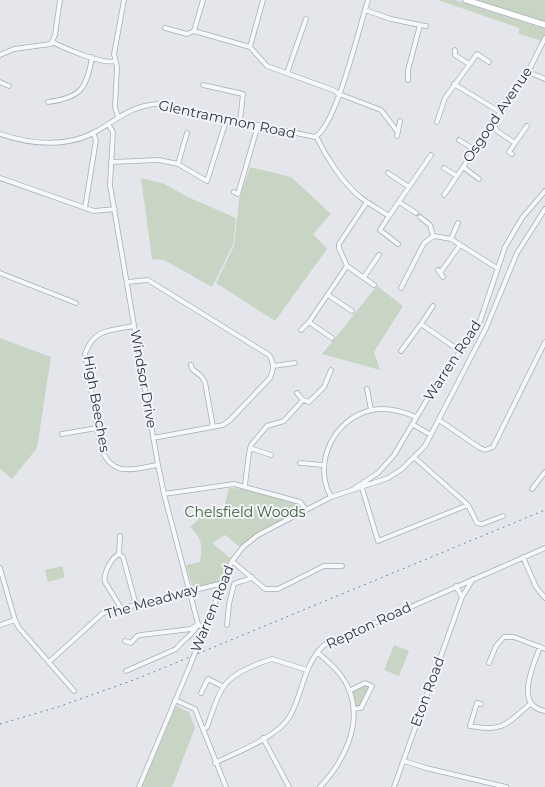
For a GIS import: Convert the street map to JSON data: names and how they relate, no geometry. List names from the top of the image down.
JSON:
{
  "streets": {
    "street": [
      "Osgood Avenue",
      "Glentrammon Road",
      "Warren Road",
      "Windsor Drive",
      "High Beeches",
      "The Meadway",
      "Repton Road",
      "Eton Road"
    ]
  },
  "crossings": [
    ["Glentrammon Road", "Windsor Drive"],
    ["Warren Road", "The Meadway"],
    ["Windsor Drive", "High Beeches"],
    ["Windsor Drive", "The Meadway"],
    ["Repton Road", "Eton Road"]
  ],
  "parks": ["Chelsfield Woods"]
}
